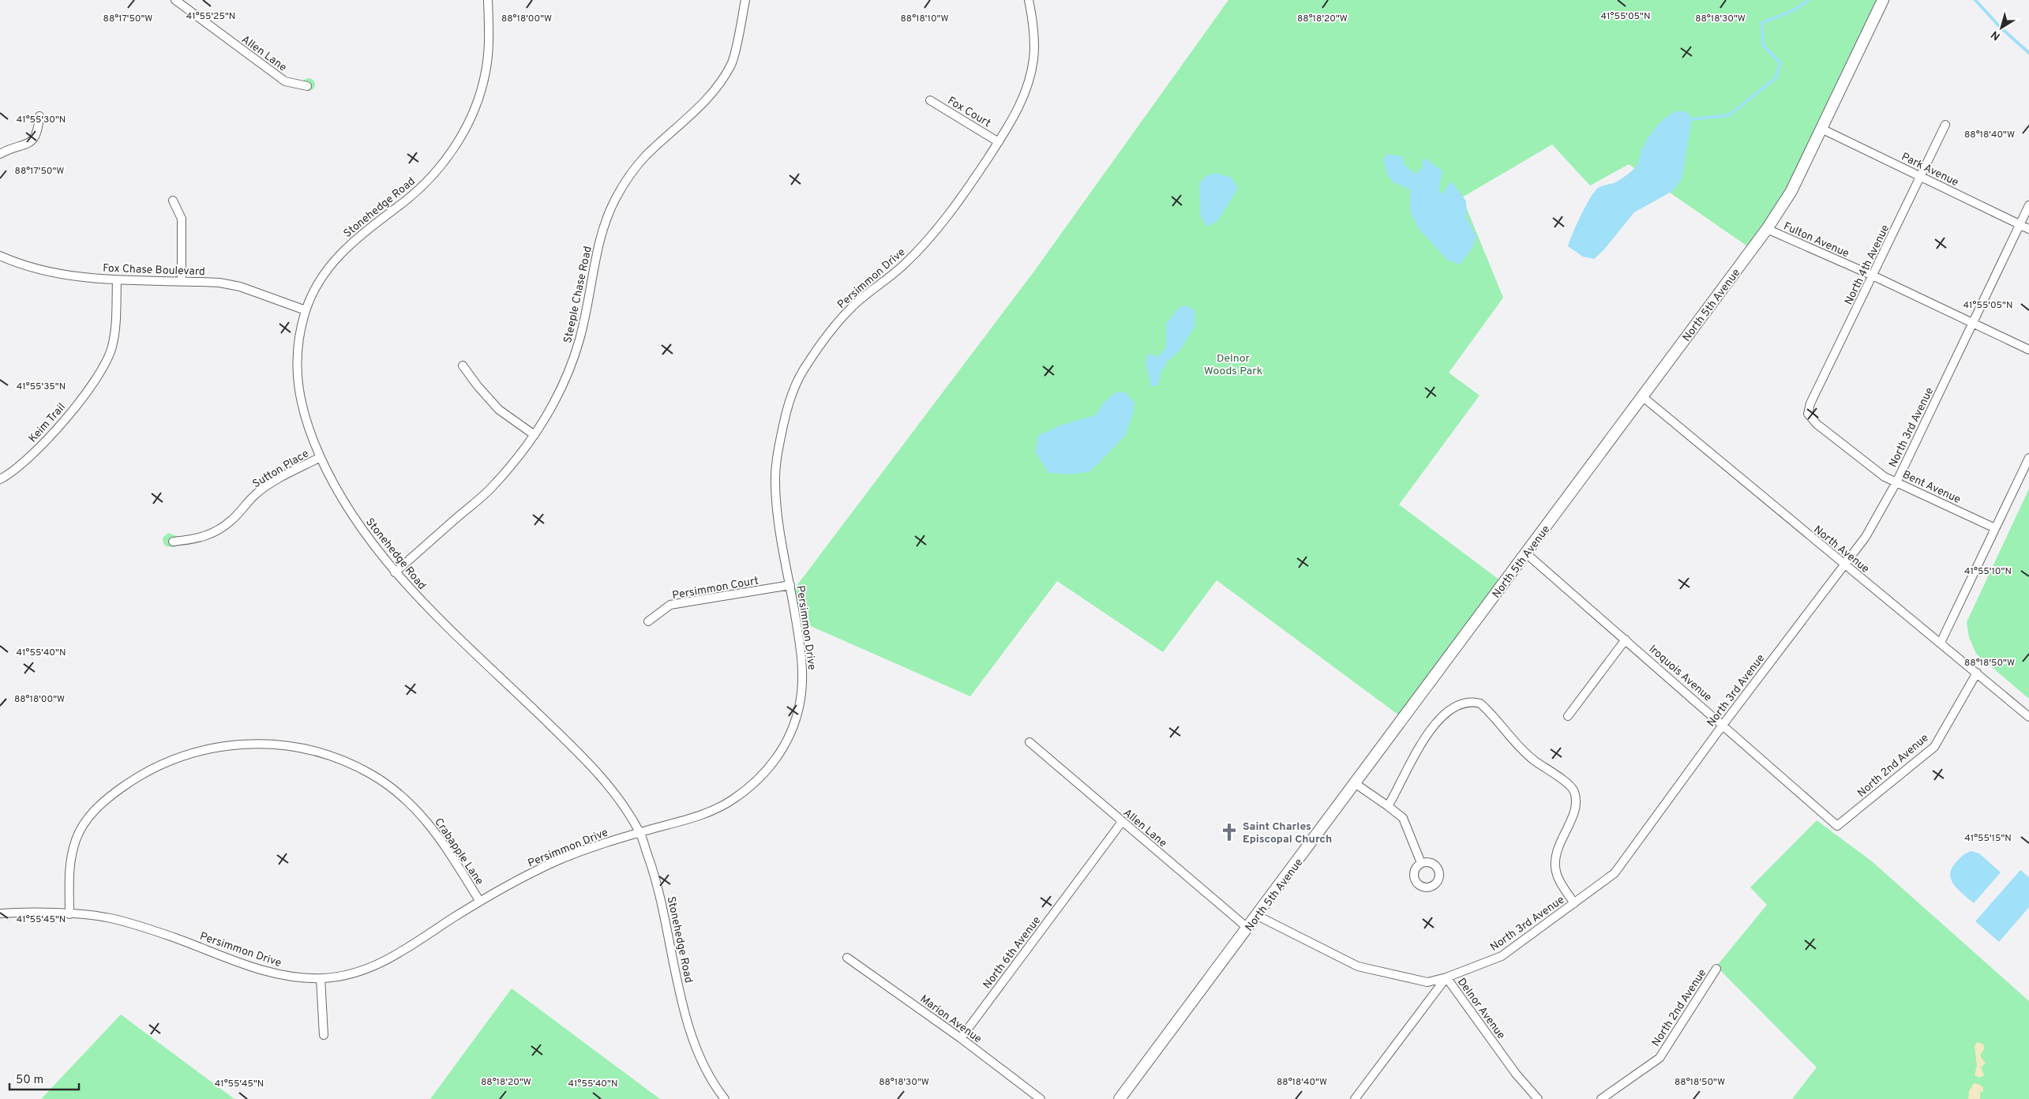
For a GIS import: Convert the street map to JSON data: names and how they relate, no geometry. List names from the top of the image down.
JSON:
{
  "streets": {
    "main road": ["North 5th Avenue"],
    "street": [
      "Allen Lane",
      "Fox Court",
      "Park Avenue",
      "Stonehedge Road",
      "Fulton Avenue",
      "North 4th Avenue",
      "Fox Chase Boulevard",
      "Persimmon Drive",
      "Steeple Chase Road",
      "Keim Trail",
      "North 3rd Avenue",
      "Sutton Place",
      "Bent Avenue",
      "North Avenue",
      "Persimmon Court",
      "Iroquois Avenue",
      "North 2nd Avenue",
      "Crabapple Lane",
      "North 6th Avenue",
      "Delnor Avenue",
      "Marion Avenue"
    ]
  },
  "crossings": [
    ["Allen Lane", "North 5th Avenue"],
    ["Allen Lane", "North 6th Avenue"],
    ["Fox Court", "Persimmon Drive"],
    ["Park Avenue", "North 4th Avenue"],
    ["Park Avenue", "North 5th Avenue"],
    ["Park Avenue", "North 3rd Avenue"],
    ["Stonehedge Road", "Fox Chase Boulevard"],
    ["Stonehedge Road", "Persimmon Drive"],
    ["Stonehedge Road", "Steeple Chase Road"],
    ["Stonehedge Road", "Sutton Place"],
    ["Fulton Avenue", "North 4th Avenue"],
    ["Fulton Avenue", "North 5th Avenue"],
    ["Fulton Avenue", "North 3rd Avenue"],
    ["North 4th Avenue", "Bent Avenue"],
    ["Fox Chase Boulevard", "Keim Trail"],
    ["Persimmon Drive", "Persimmon Court"],
    ["Persimmon Drive", "Crabapple Lane"],
    ["North 5th Avenue", "North Avenue"],
    ["North 5th Avenue", "Iroquois Avenue"],
    ["North 5th Avenue", "Delnor Avenue"],
    ["North 3rd Avenue", "Bent Avenue"],
    ["North 3rd Avenue", "North Avenue"],
    ["North 3rd Avenue", "Iroquois Avenue"],
    ["North 3rd Avenue", "Delnor Avenue"],
    ["North Avenue", "North 2nd Avenue"],
    ["Iroquois Avenue", "North 2nd Avenue"],
    ["North 6th Avenue", "Marion Avenue"]
  ],
  "parks": ["Delnor Woods Park"],
  "places": {
    "church": ["Saint Charles Episcopal Church"]
  },
  "scale_bar": "50 m",
  "north": "bottom left",
  "coordinates": [
    "41°55'25\"N",
    "41°55'05\"N",
    "88°17'50\"W",
    "88°18'00\"W",
    "88°18'10\"W",
    "88°18'20\"W",
    "88°18'30\"W",
    "41°55'30\"N",
    "88°18'40\"W",
    "41°55'35\"N",
    "41°55'10\"N",
    "41°55'40\"N",
    "88°18'50\"W",
    "41°55'15\"N",
    "41°55'45\"N"
  ]
}
